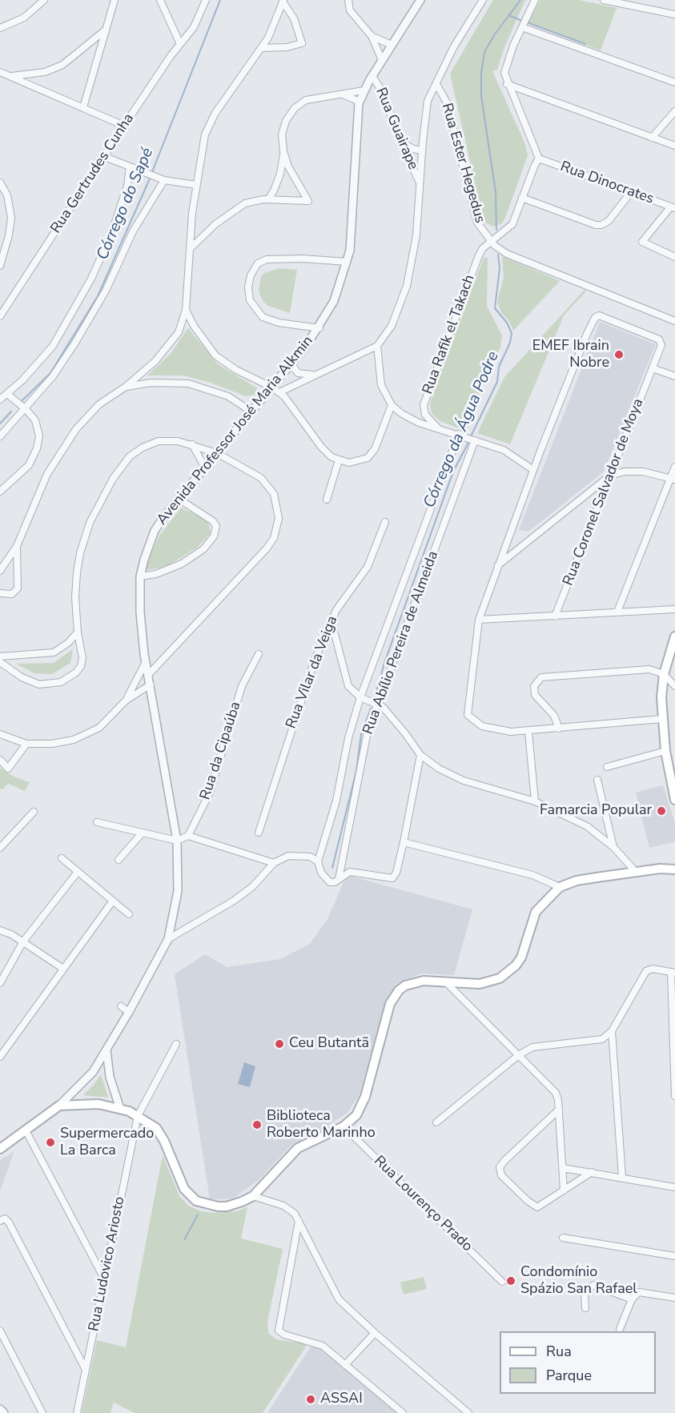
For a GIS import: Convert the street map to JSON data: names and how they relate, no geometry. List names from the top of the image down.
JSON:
{
  "streets": {
    "street": [
      "Rua Guairape",
      "Rua Ester Hegedus",
      "Rua Gertrudes Cunha",
      "Rua Dinocrates",
      "Rua Rafik el Takach",
      "Avenida Professor José Maria Alkmin",
      "Rua Coronel Salvador de Moya",
      "Rua Abílio Pereira de Almeida",
      "Rua Vilar da Veiga",
      "Rua da Cipaúba",
      "Rua Lourenço Prado",
      "Rua Ludovico Ariosto"
    ]
  },
  "crossings": [
    ["Rua Guairape", "Avenida Professor José Maria Alkmin"],
    ["Rua Ester Hegedus", "Rua Rafik el Takach"],
    ["Rua Dinocrates", "Rua Rafik el Takach"]
  ],
  "water": ["Córrego do Sapé", "Córrego da Água Podre"],
  "places": [
    "EMEF Ibrain Nobre",
    "Famarcia Popular",
    "Ceu Butantã",
    "Biblioteca Roberto Marinho",
    "Supermercado La Barca",
    "Condomínio Spázio San Rafael",
    "ASSAI"
  ],
  "legend": ["Rua", "Parque"]
}
